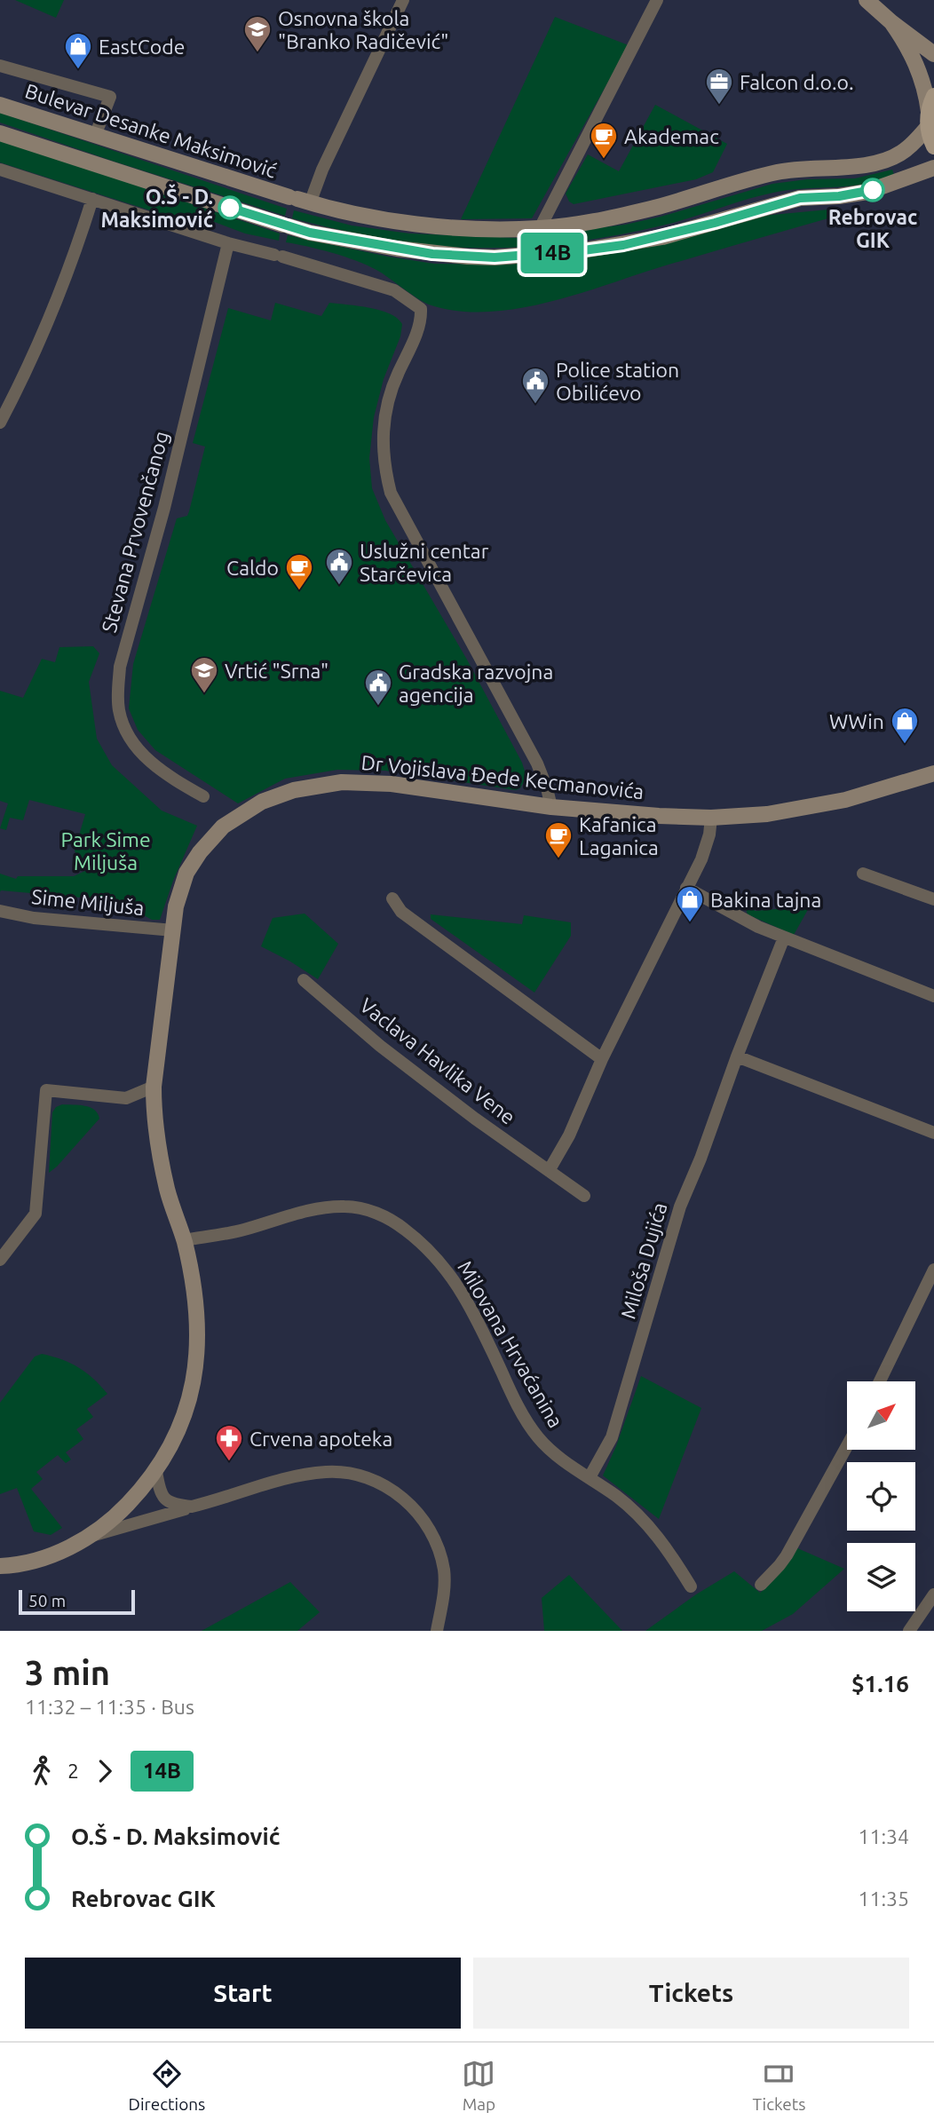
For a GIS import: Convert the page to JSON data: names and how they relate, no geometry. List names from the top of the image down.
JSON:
{
  "streets": {
    "main road": ["Bulevar Desanke Maksimović", "Dr Vojislava Đede Kecmanovića"],
    "street": [
      "Stevana Prvovenčanog",
      "Sime Miljuša",
      "Vaclava Havlika Vene",
      "Miloša Dujića",
      "Milovana Hrvaćanina"
    ]
  },
  "crossings": [
    ["Dr Vojislava Đede Kecmanovića", "Sime Miljuša"],
    ["Dr Vojislava Đede Kecmanovića", "Milovana Hrvaćanina"],
    ["Miloša Dujića", "Milovana Hrvaćanina"]
  ],
  "parks": ["Park Sime Miljuša"],
  "places": {
    "school or university": ["Osnovna škola \"Branko Radičević\"", "Vrtić \"Srna\""],
    "shop": ["EastCode", "WWin", "Bakina tajna"],
    "office": ["Falcon d.o.o."],
    "cafe": ["Akademac", "Caldo", "Kafanica Laganica"],
    "other": ["Rebrovac GIK", "O.Š - D. Maksimović"],
    "public building": ["Police station Obilićevo", "Uslužni centar Starčevica", "Gradska razvojna agencija"],
    "pharmacy": ["Crvena apoteka"]
  },
  "lines": ["bus line 14B"],
  "scale_bar": "50 m",
  "north": "top right",
  "page": {
    "on_map": "14B",
    "scale": "50 m",
    "heading": ["3 min", "11:32 – 11:35 · Bus", "$1.16"],
    "legs": ["2", "14B"],
    "list": [
      {
        "name": "O.Š - D. Maksimović",
        "value": "11:34"
      },
      {
        "name": "Rebrovac GIK",
        "value": "11:35"
      }
    ],
    "buttons": ["Start", "Tickets"],
    "tabs": ["Directions", "Map", "Tickets"]
  }
}
